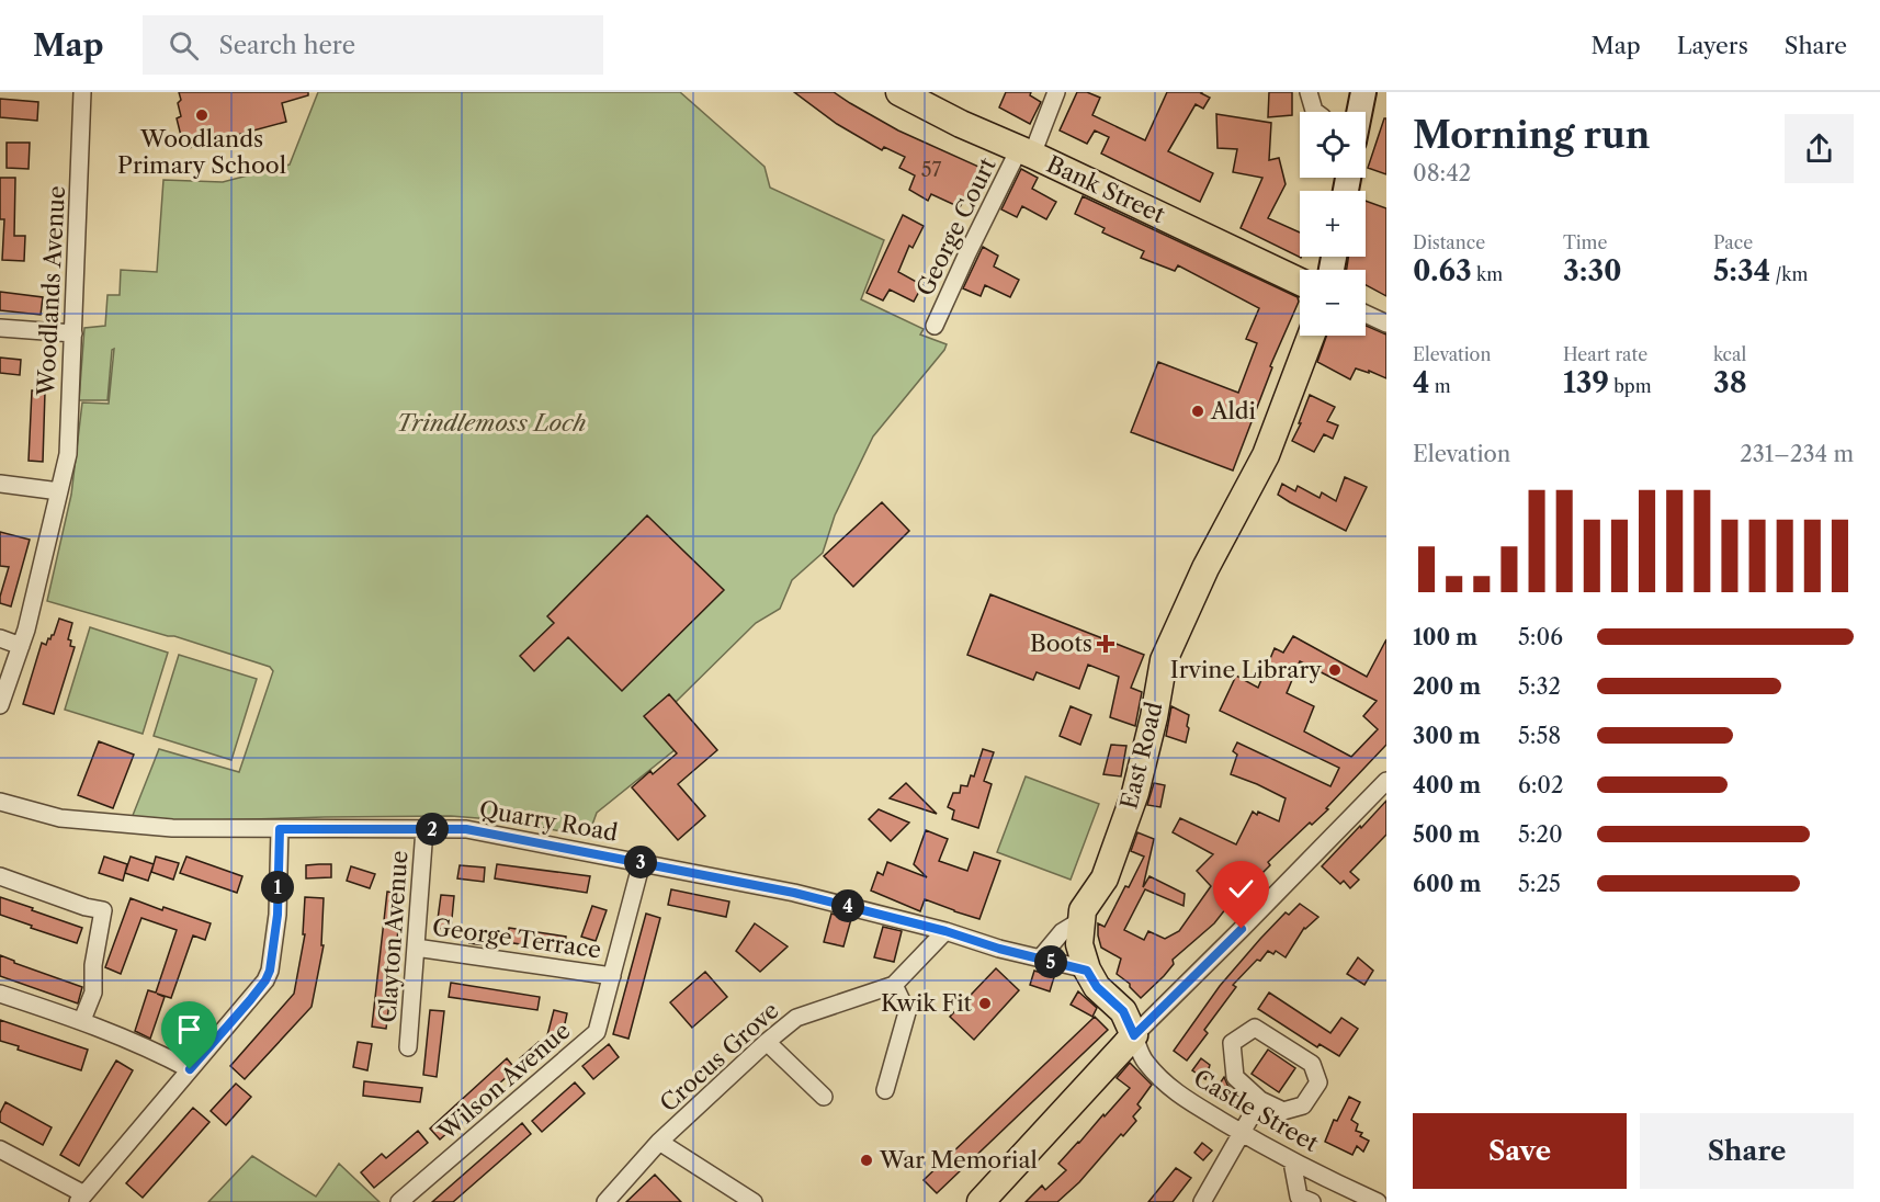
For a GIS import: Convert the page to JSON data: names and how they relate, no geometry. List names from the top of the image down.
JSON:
{
  "streets": {
    "main road": ["Bank Street", "East Road"],
    "street": [
      "George Court",
      "Woodlands Avenue",
      "Quarry Road",
      "Clayton Avenue",
      "George Terrace",
      "Crocus Grove",
      "Wilson Avenue",
      "Castle Street"
    ]
  },
  "crossings": [
    ["Bank Street", "George Court"],
    ["East Road", "Quarry Road"],
    ["East Road", "Castle Street"],
    ["Quarry Road", "Clayton Avenue"],
    ["Quarry Road", "Crocus Grove"],
    ["Quarry Road", "Wilson Avenue"],
    ["Clayton Avenue", "George Terrace"],
    ["George Terrace", "Wilson Avenue"]
  ],
  "parks": ["Trindlemoss Loch"],
  "places": {
    "other": [
      "Woodlands Primary School",
      "Aldi",
      "Irvine Library",
      "Kwik Fit",
      "War Memorial"
    ],
    "health": ["Boots"]
  },
  "house_numbers": ["57"],
  "page": {
    "header": "Map",
    "search": "Search here",
    "nav": ["Map", "Layers", "Share"],
    "heading": ["Morning run", "08:42"],
    "map_buttons": ["+", "−"],
    "stats": [
      ["Distance", "0.63 km"],
      ["Time", "3:30"],
      ["Pace", "5:34 /km"],
      ["Elevation", "4 m"],
      ["Heart rate", "139 bpm"],
      ["kcal", "38"]
    ],
    "chart": ["Elevation", "231–234 m"],
    "list": [
      {
        "name": "100 m",
        "note": "5:06"
      },
      {
        "name": "200 m",
        "note": "5:32"
      },
      {
        "name": "300 m",
        "note": "5:58"
      },
      {
        "name": "400 m",
        "note": "6:02"
      },
      {
        "name": "500 m",
        "note": "5:20"
      },
      {
        "name": "600 m",
        "note": "5:25"
      }
    ],
    "pins": [
      "2",
      "3",
      "1",
      "4",
      "5"
    ],
    "buttons": ["Save", "Share"]
  }
}
